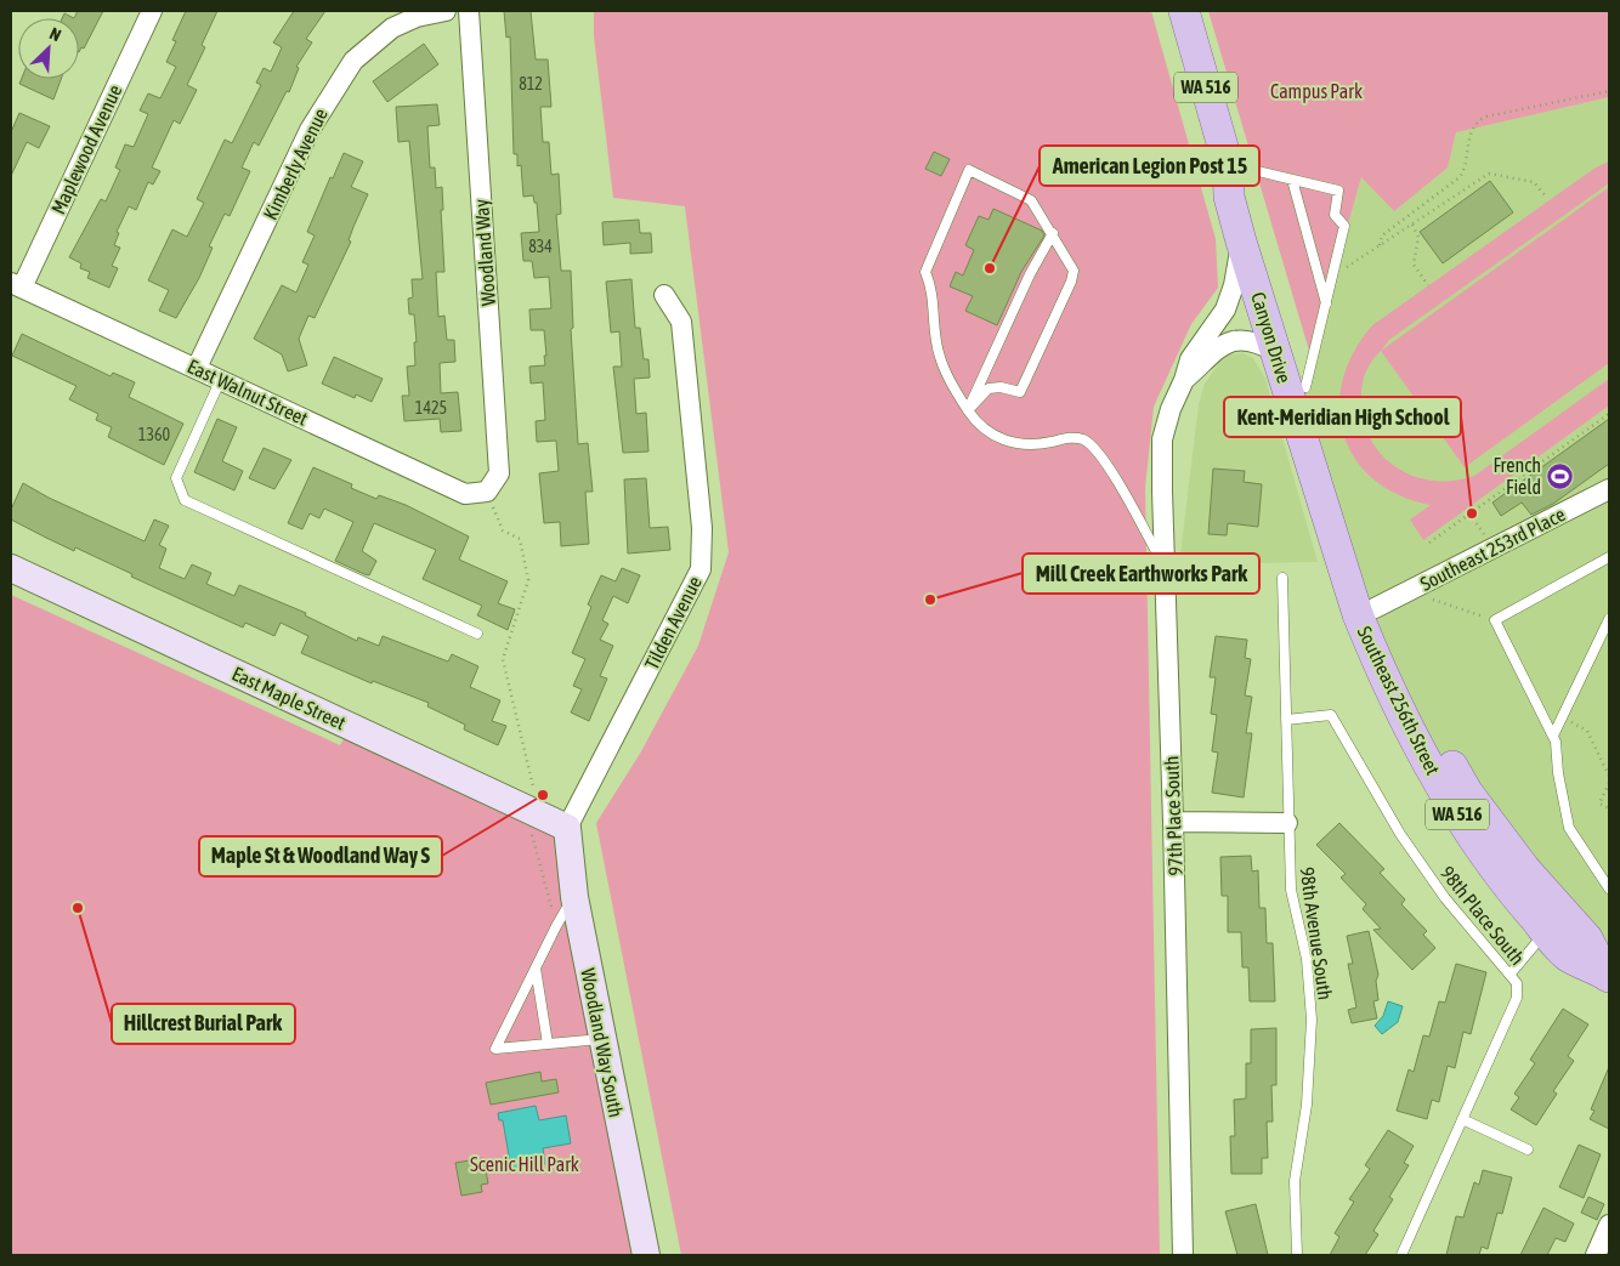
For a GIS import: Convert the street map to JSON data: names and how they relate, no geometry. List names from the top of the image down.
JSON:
{
  "streets": {
    "main road": ["WA 516", "Canyon Drive", "Southeast 256th Street"],
    "street": [
      "Maplewood Avenue",
      "Kimberly Avenue",
      "Woodland Way",
      "East Walnut Street",
      "Southeast 253rd Place",
      "Tilden Avenue",
      "East Maple Street",
      "97th Place South",
      "Woodland Way South"
    ],
    "lane": ["98th Place South", "98th Avenue South"]
  },
  "crossings": [
    ["Maplewood Avenue", "East Walnut Street"],
    ["Kimberly Avenue", "East Walnut Street"],
    ["Woodland Way", "East Walnut Street"],
    ["Canyon Drive", "Southeast 253rd Place"],
    ["Canyon Drive", "Southeast 256th Street"],
    ["Canyon Drive", "97th Place South"],
    ["Southeast 253rd Place", "Southeast 256th Street"],
    ["Tilden Avenue", "East Maple Street"],
    ["Tilden Avenue", "Woodland Way South"],
    ["East Maple Street", "Woodland Way South"],
    ["98th Place South", "98th Avenue South"]
  ],
  "parks": ["Campus Park", "Scenic Hill Park"],
  "places": {
    "other": [
      "American Legion Post 15",
      "Kent-Meridian High School",
      "Mill Creek Earthworks Park",
      "Maple St & Woodland Way S",
      "Hillcrest Burial Park"
    ],
    "sports": ["French Field"]
  },
  "house_numbers": [
    "812",
    "834",
    "1425",
    "1360"
  ],
  "north": "top right"
}
